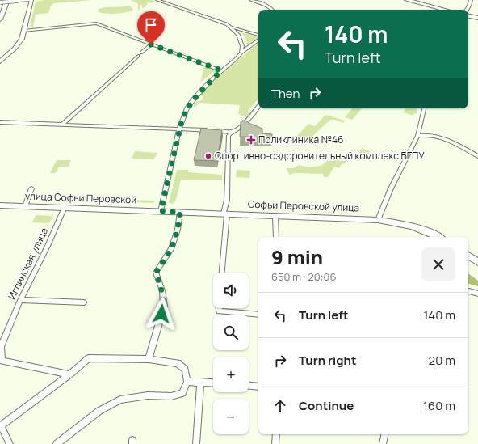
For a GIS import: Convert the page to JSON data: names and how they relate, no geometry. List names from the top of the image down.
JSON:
{
  "streets": {
    "main road": ["улица Софьи Перовской", "Софьи Перовской улица"],
    "street": ["Иглинская улица"]
  },
  "crossings": [
    ["улица Софьи Перовской", "Софьи Перовской улица"],
    ["улица Софьи Перовской", "Иглинская улица"]
  ],
  "places": {
    "health": ["Поликлиника №46"],
    "other": ["Спортивно-оздоровительный комплекс БГПУ"]
  },
  "page": {
    "turn": ["140 m", "Turn left"],
    "then": "Then",
    "heading": ["9 min", "650 m · 20:06"],
    "map_buttons": ["+", "−"],
    "list": [
      {
        "name": "Turn left",
        "value": "140 m"
      },
      {
        "name": "Turn right",
        "value": "20 m"
      },
      {
        "name": "Continue",
        "value": "160 m"
      }
    ]
  }
}
